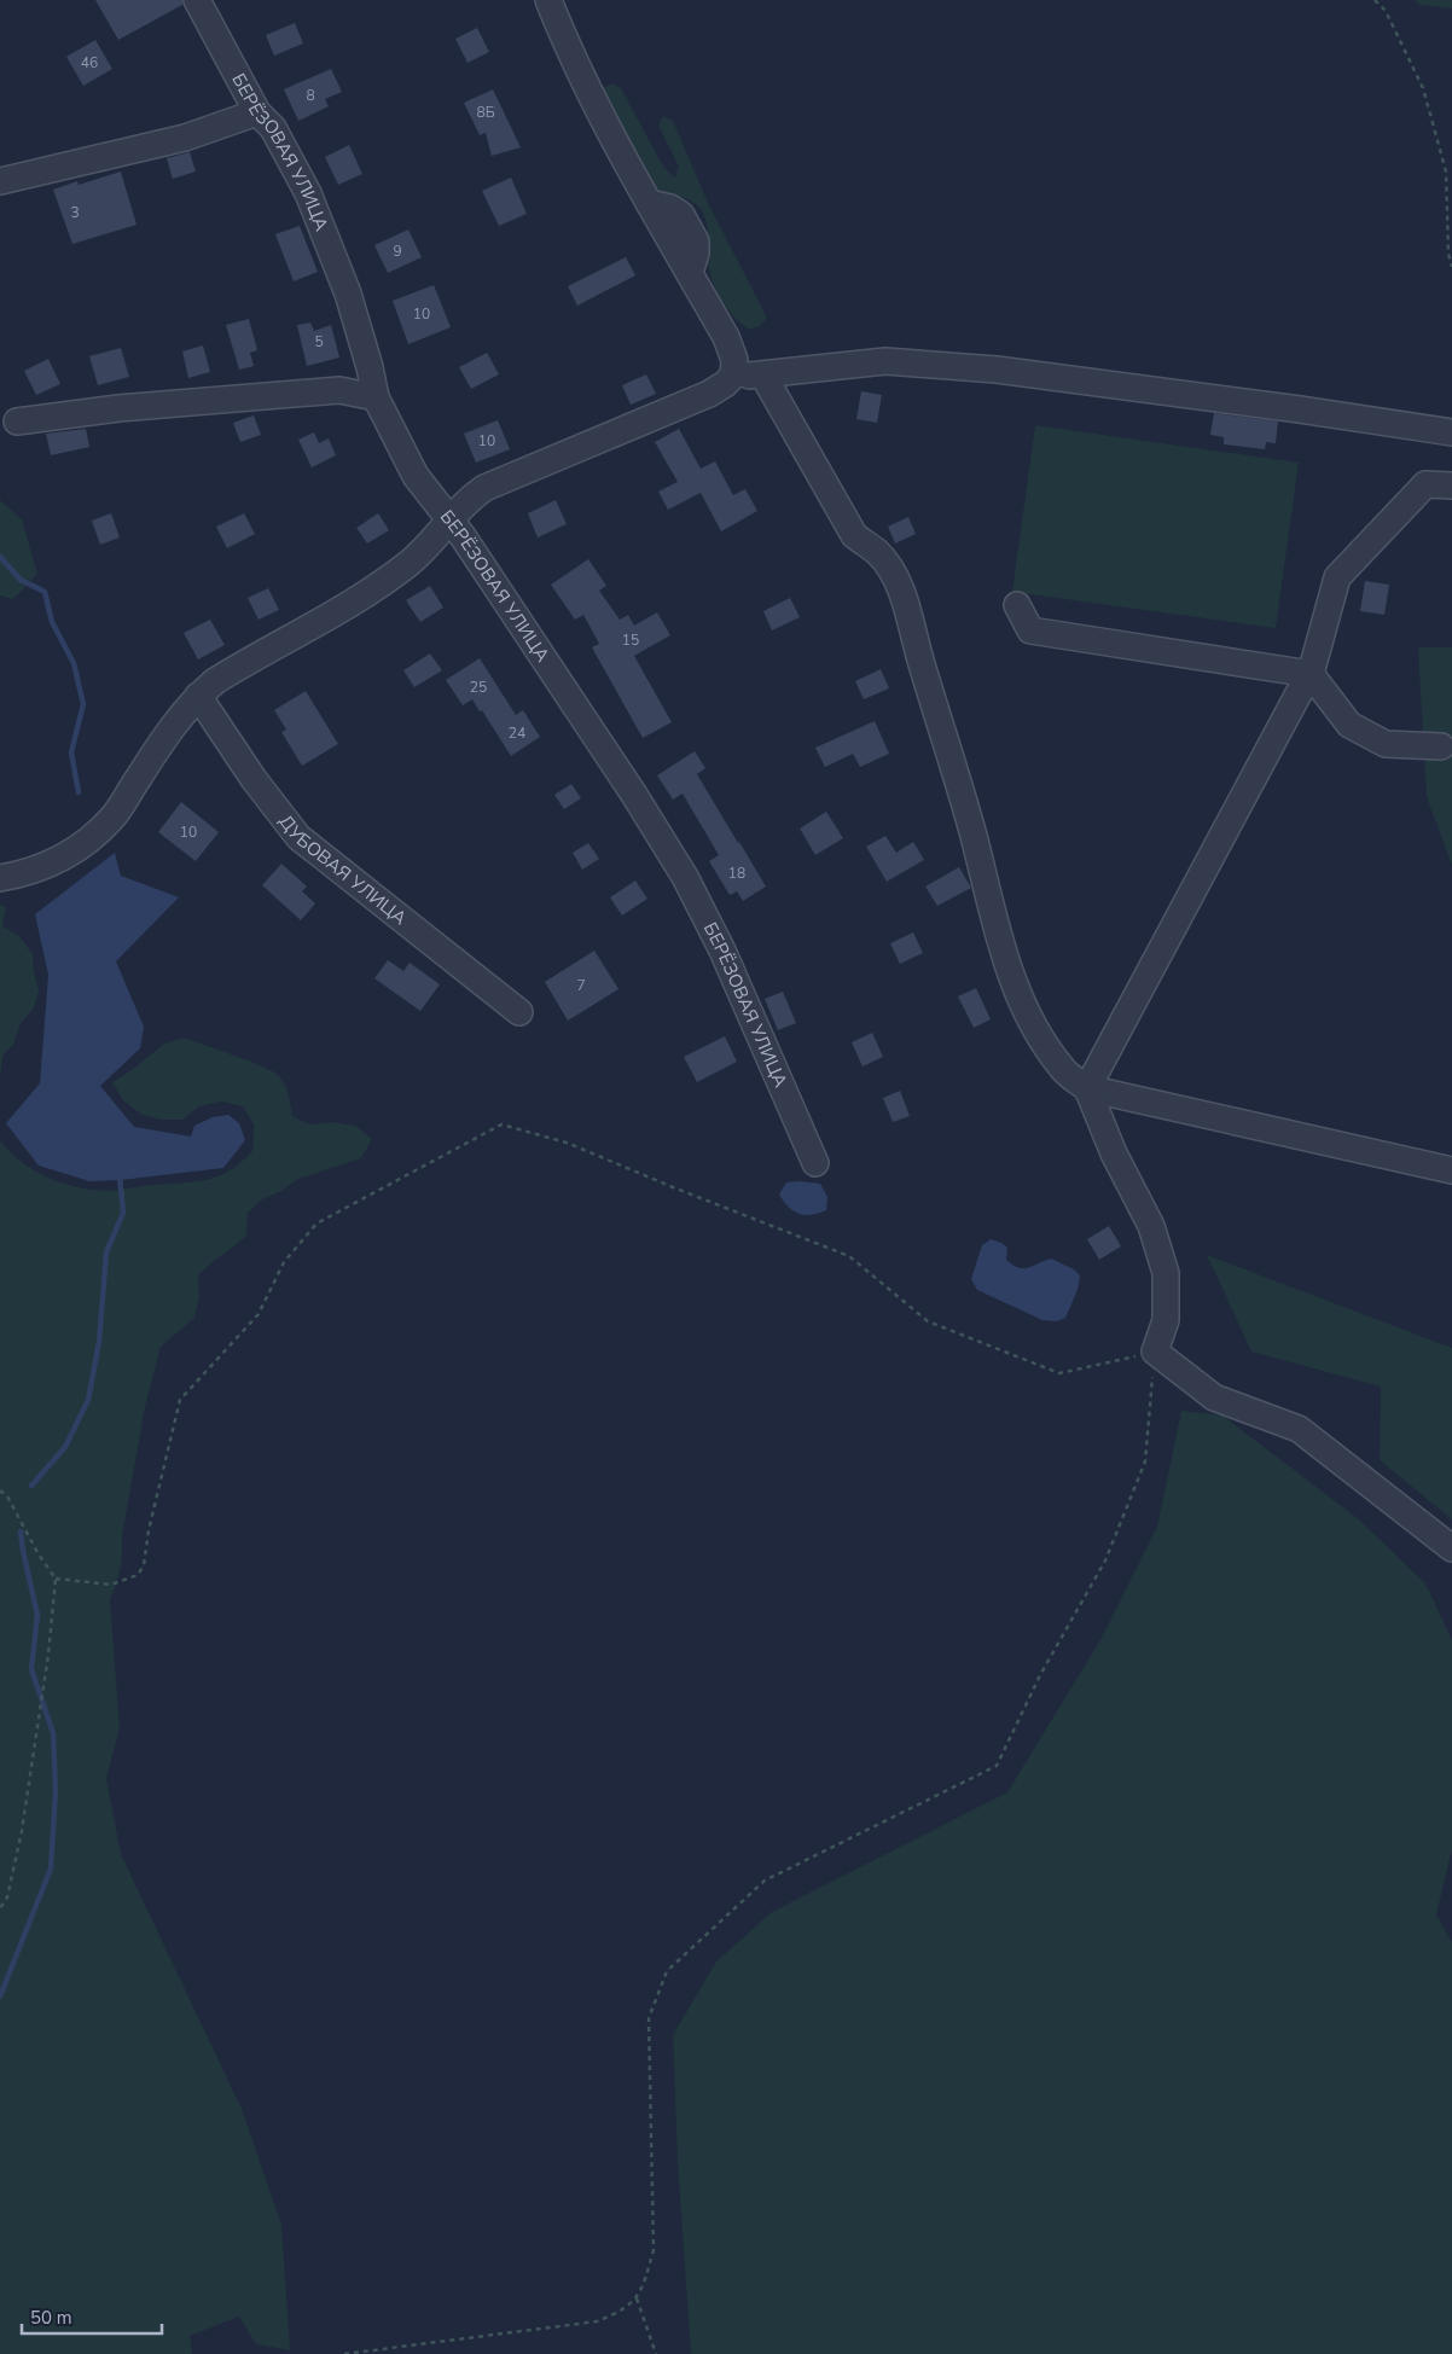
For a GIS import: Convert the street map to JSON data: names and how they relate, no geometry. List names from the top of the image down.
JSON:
{
  "streets": {
    "street": ["БЕРЁЗОВАЯ УЛИЦА", "ДУБОВАЯ УЛИЦА"]
  },
  "house_numbers": [
    "46",
    "8",
    "8Б",
    "3",
    "9",
    "10",
    "5",
    "10",
    "15",
    "25",
    "24",
    "10",
    "18",
    "7"
  ],
  "scale_bar": "50 m"
}
